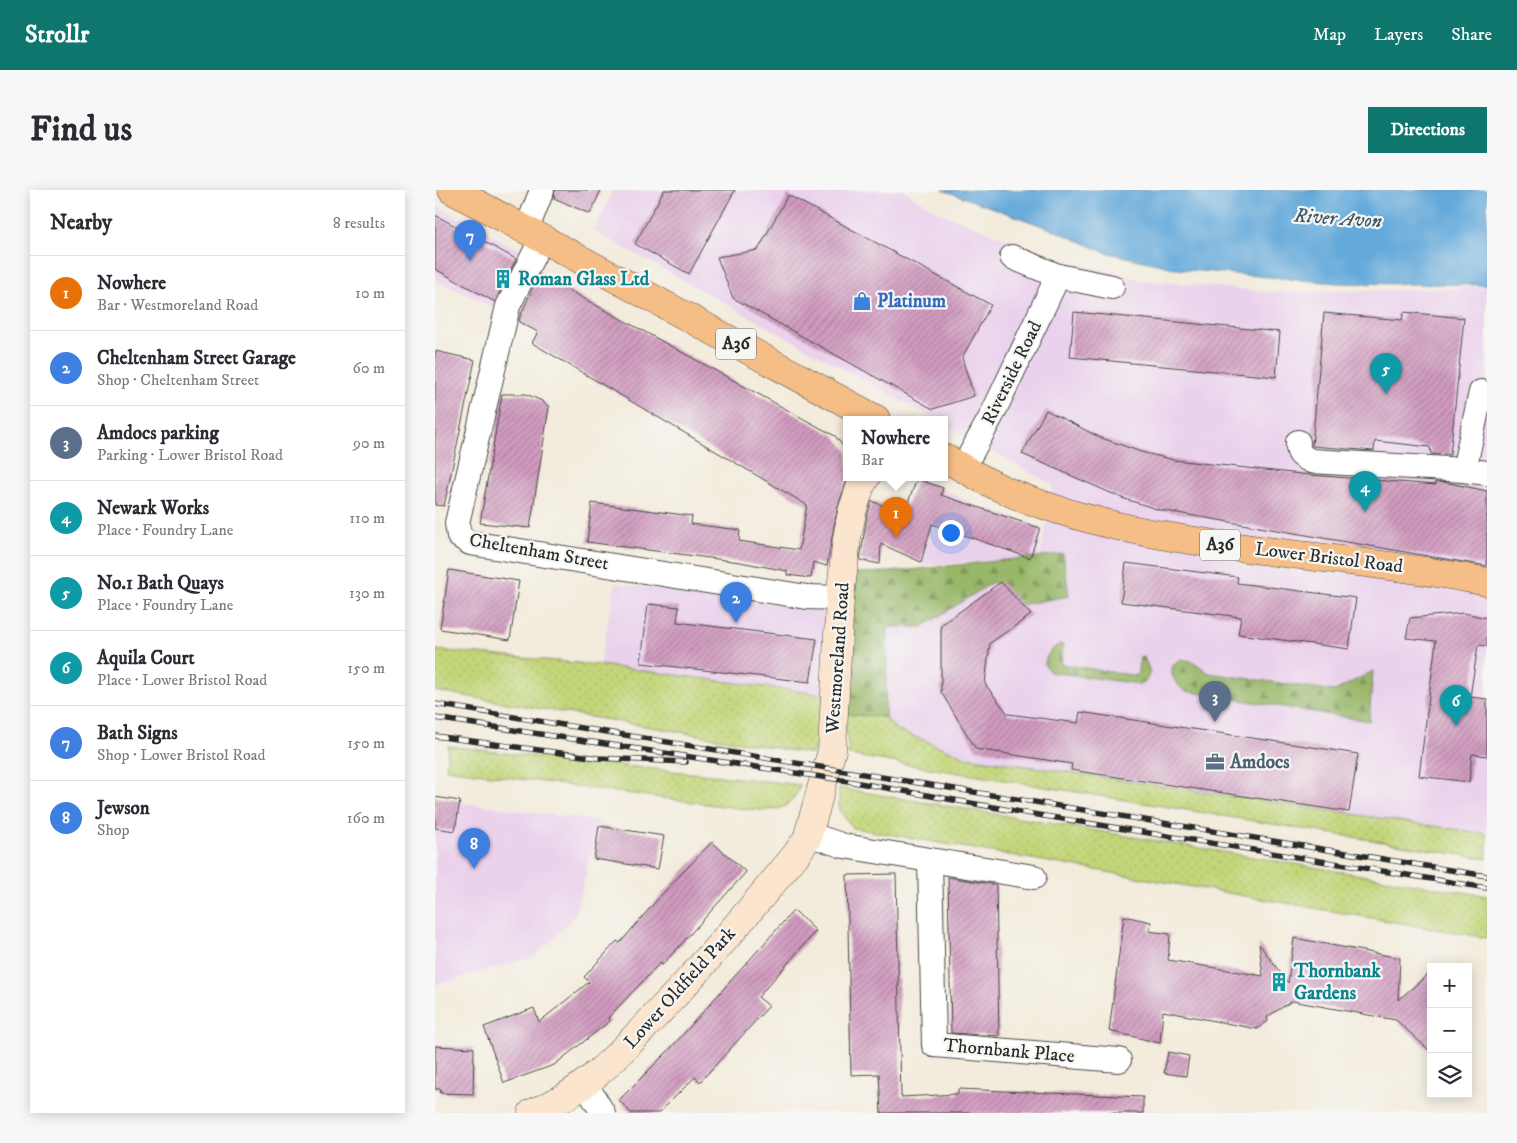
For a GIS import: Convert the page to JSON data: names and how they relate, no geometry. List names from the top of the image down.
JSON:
{
  "streets": {
    "highway": ["A36", "Lower Bristol Road"],
    "street": [
      "Riverside Road",
      "Cheltenham Street",
      "Westmoreland Road",
      "Lower Oldfield Park",
      "Thornbank Place"
    ]
  },
  "crossings": [
    ["A36", "Cheltenham Street"],
    ["Riverside Road", "Lower Bristol Road"],
    ["Cheltenham Street", "Westmoreland Road"],
    ["Westmoreland Road", "Lower Oldfield Park"]
  ],
  "water": ["River Avon"],
  "places": {
    "building": ["Roman Glass Ltd", "Thornbank Gardens"],
    "shop": ["Platinum"],
    "office": ["Amdocs"]
  },
  "page": {
    "header": "Strollr",
    "nav": ["Map", "Layers", "Share"],
    "buttons": "Directions",
    "title": "Find us",
    "heading": ["Nearby", "8 results"],
    "pins": [
      "7",
      "5",
      "4",
      "1",
      "2",
      "3",
      "6",
      "8"
    ],
    "list": [
      {
        "mark": "1",
        "name": "Nowhere",
        "note": "Bar · Westmoreland Road",
        "value": "10 m"
      },
      {
        "mark": "2",
        "name": "Cheltenham Street Garage",
        "note": "Shop · Cheltenham Street",
        "value": "60 m"
      },
      {
        "mark": "3",
        "name": "Amdocs parking",
        "note": "Parking · Lower Bristol Road",
        "value": "90 m"
      },
      {
        "mark": "4",
        "name": "Newark Works",
        "note": "Place · Foundry Lane",
        "value": "110 m"
      },
      {
        "mark": "5",
        "name": "No.1 Bath Quays",
        "note": "Place · Foundry Lane",
        "value": "130 m"
      },
      {
        "mark": "6",
        "name": "Aquila Court",
        "note": "Place · Lower Bristol Road",
        "value": "150 m"
      },
      {
        "mark": "7",
        "name": "Bath Signs",
        "note": "Shop · Lower Bristol Road",
        "value": "150 m"
      },
      {
        "mark": "8",
        "name": "Jewson",
        "note": "Shop",
        "value": "160 m"
      }
    ],
    "popup": ["Nowhere", "Bar"],
    "map_buttons": ["+", "−"]
  }
}
